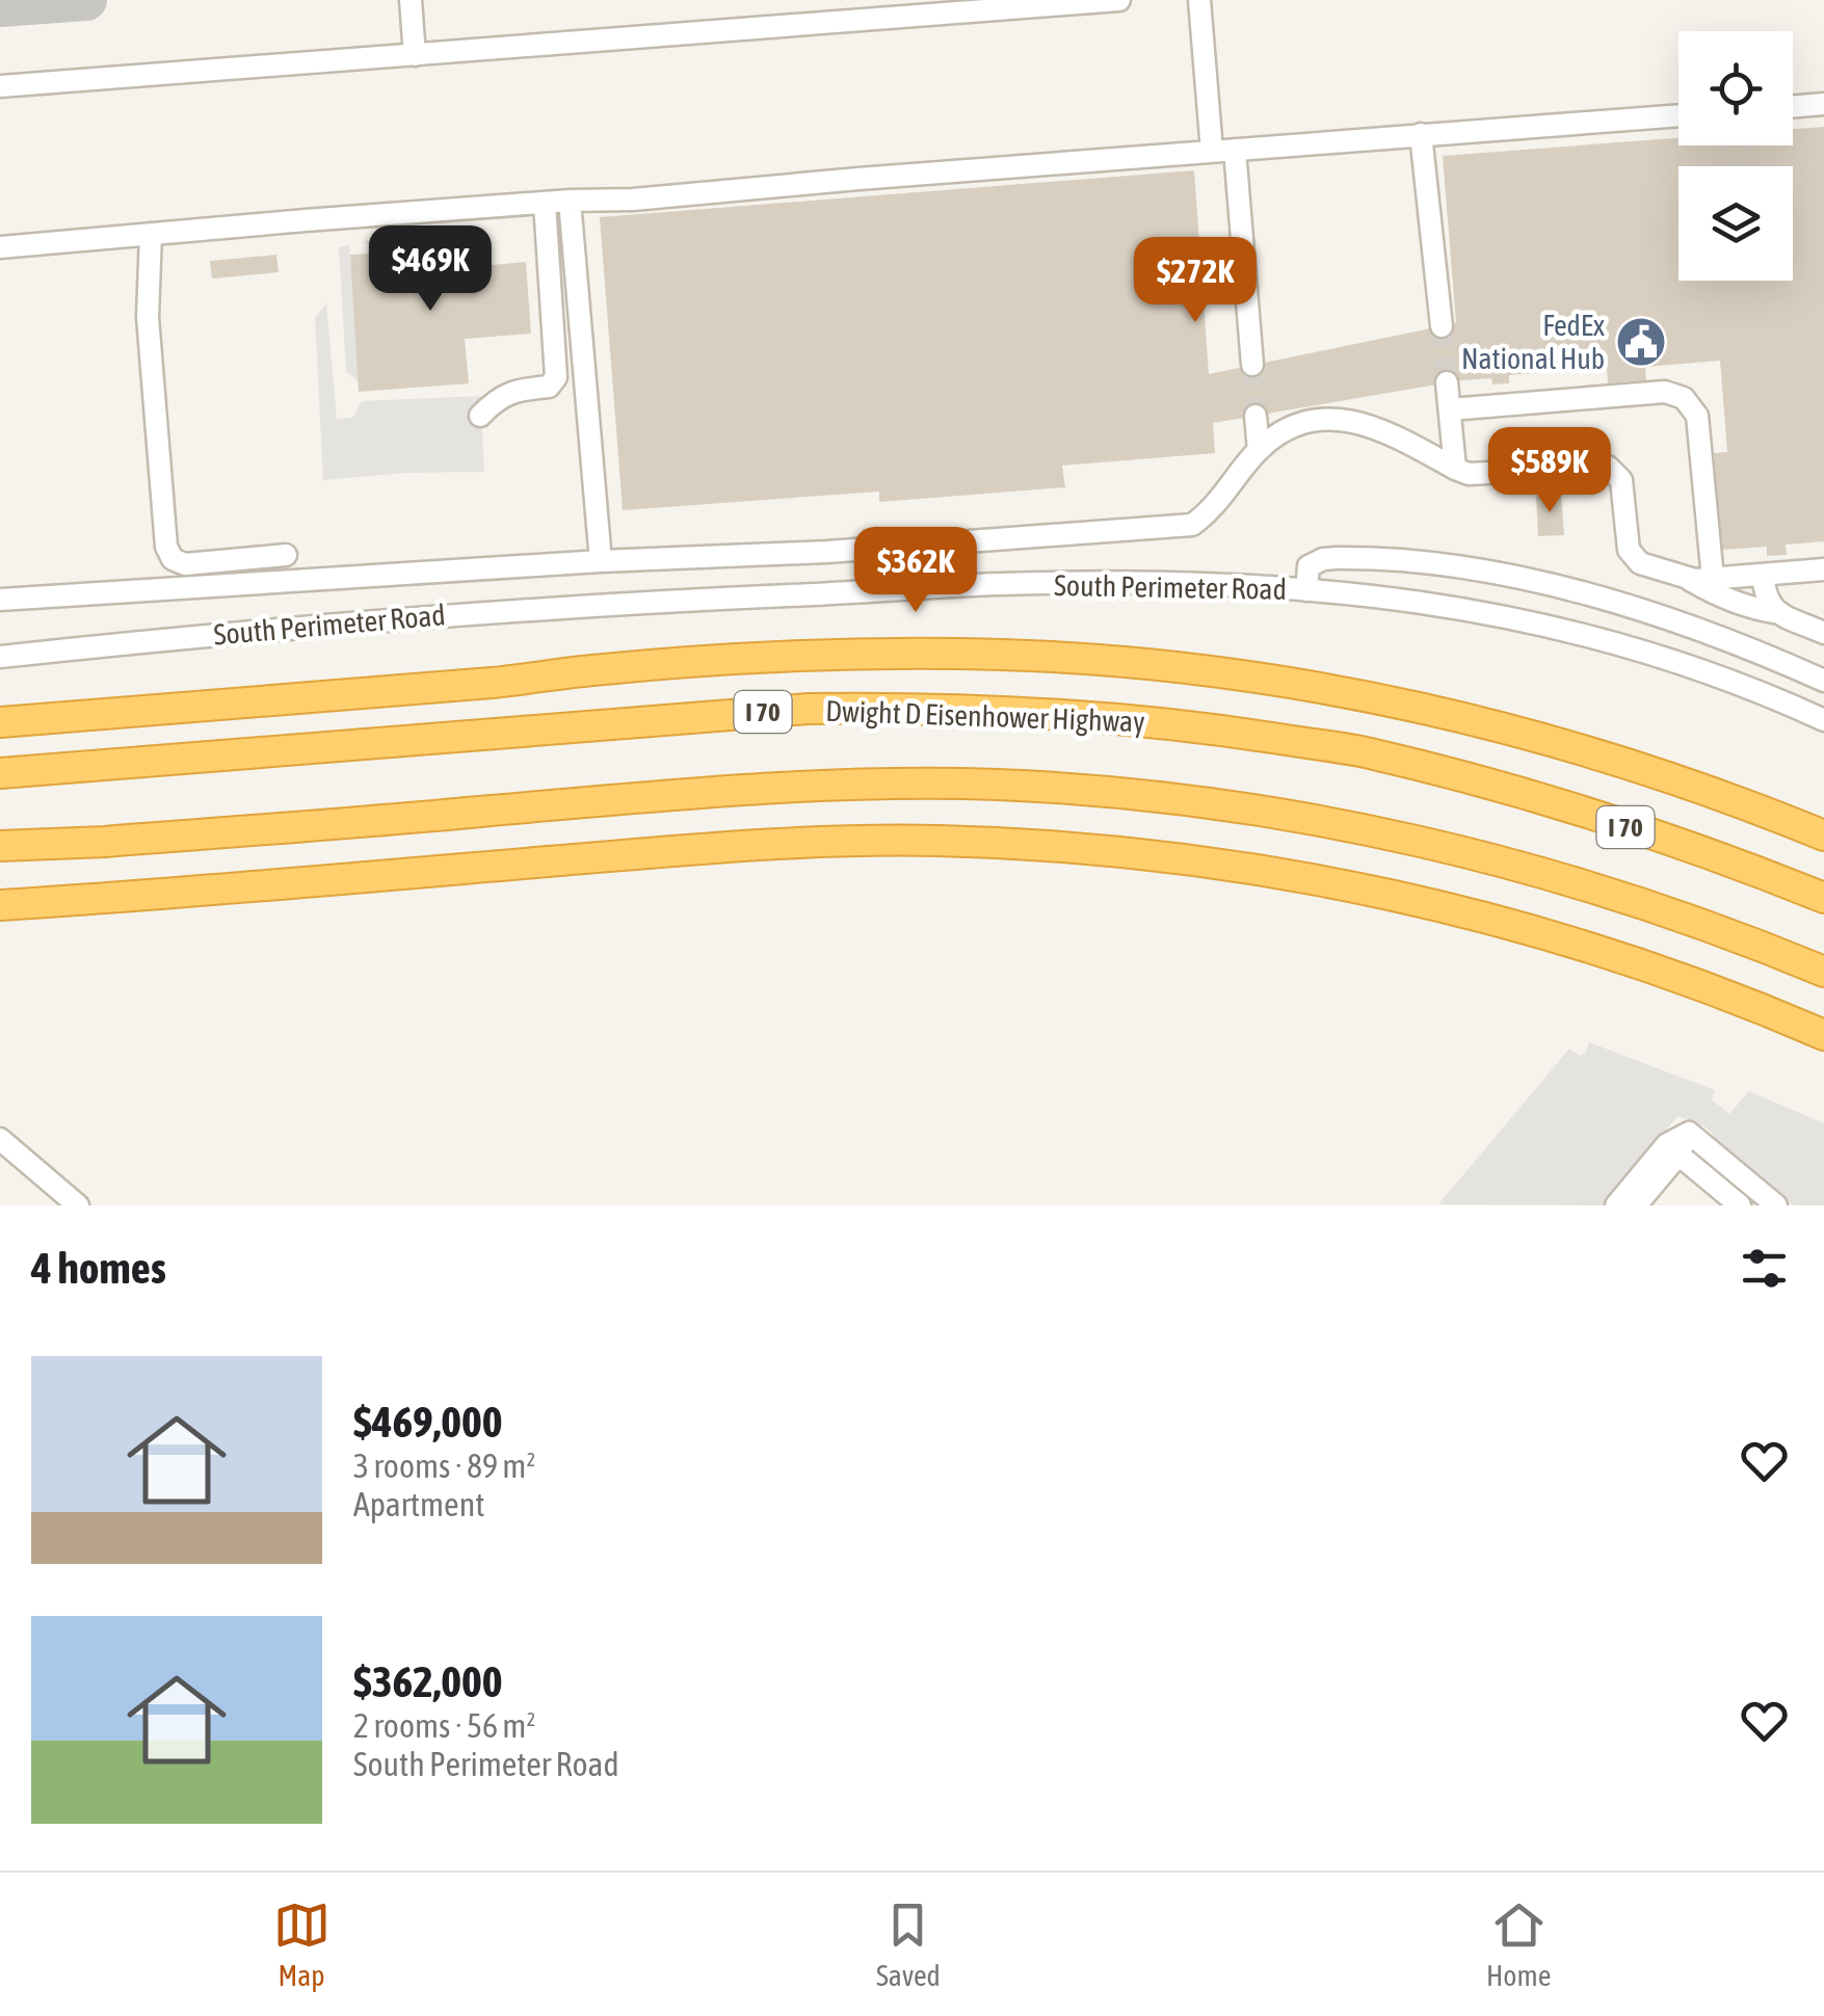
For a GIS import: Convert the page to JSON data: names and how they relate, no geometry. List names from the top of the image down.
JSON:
{
  "streets": {
    "highway": ["I 70", "Dwight D Eisenhower Highway"],
    "street": ["South Perimeter Road"]
  },
  "places": {
    "public building": ["FedEx National Hub"]
  },
  "page": {
    "price": [
      "$469K",
      "$272K",
      "$589K",
      "$362K"
    ],
    "heading": "4 homes",
    "list": [
      {
        "name": "$469,000",
        "note": "3 rooms · 89 m² · Apartment"
      },
      {
        "name": "$362,000",
        "note": "2 rooms · 56 m² · South Perimeter Road"
      }
    ],
    "tabs": ["Map", "Saved", "Home"]
  }
}
